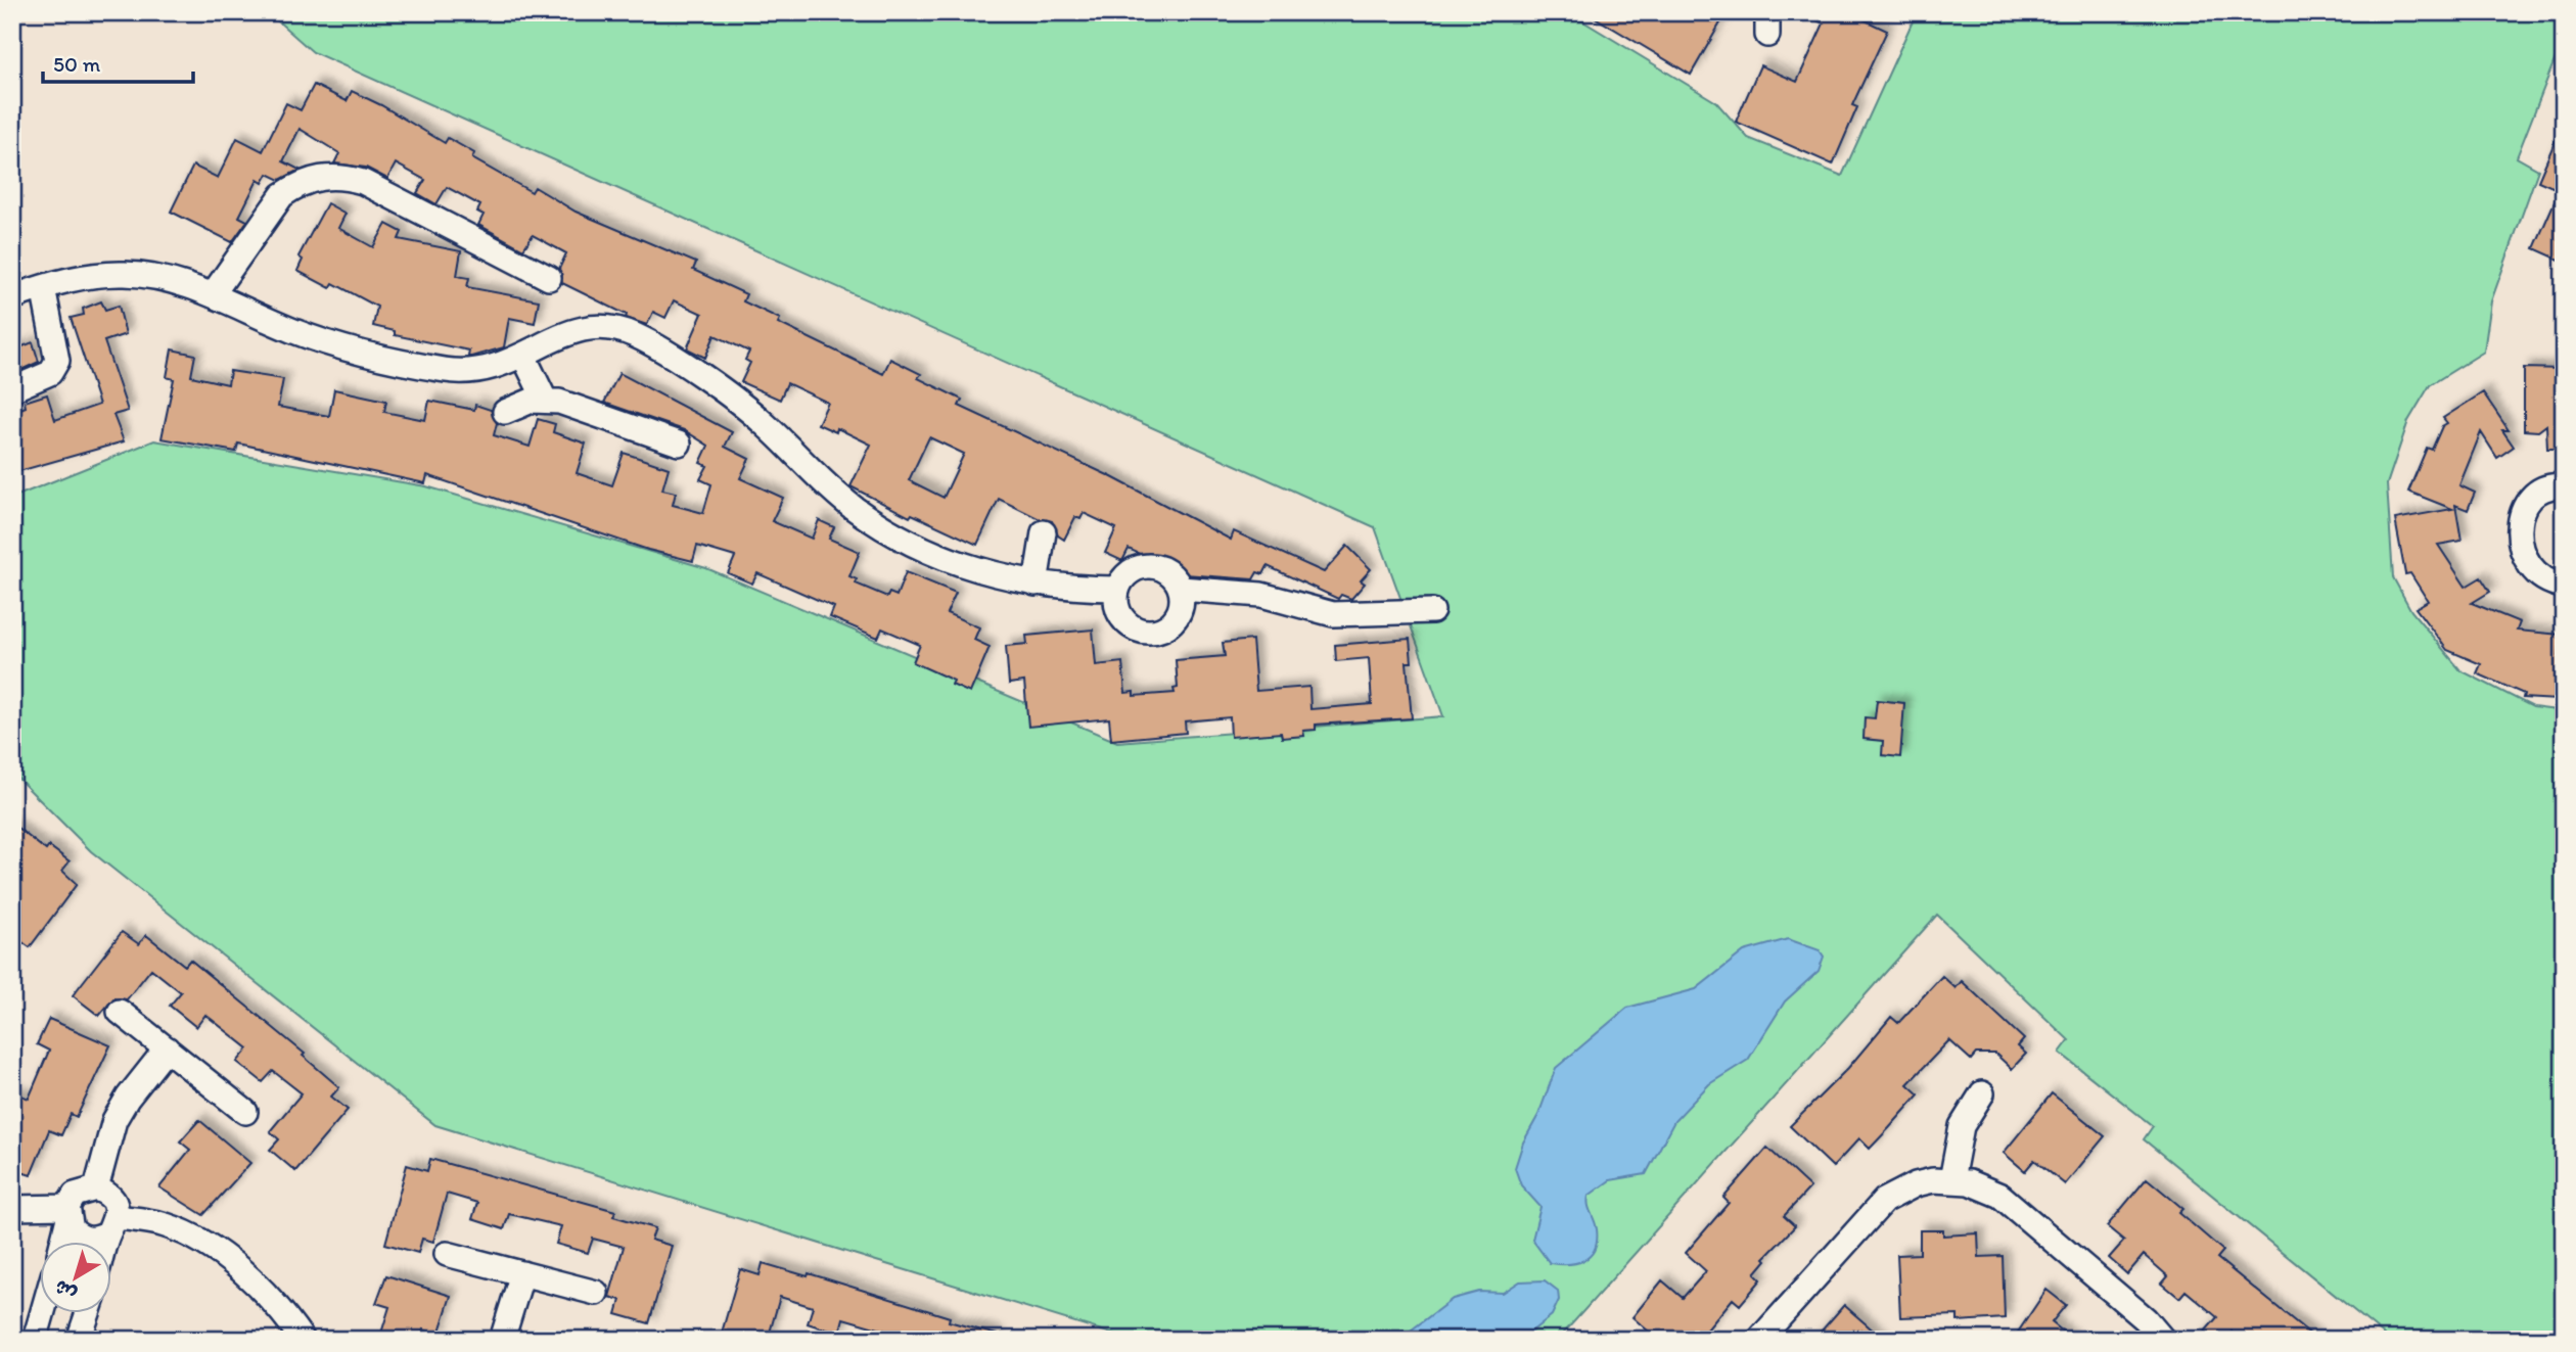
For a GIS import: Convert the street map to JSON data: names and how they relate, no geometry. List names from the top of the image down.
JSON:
{
  "scale_bar": "50 m",
  "north": "bottom left"
}
